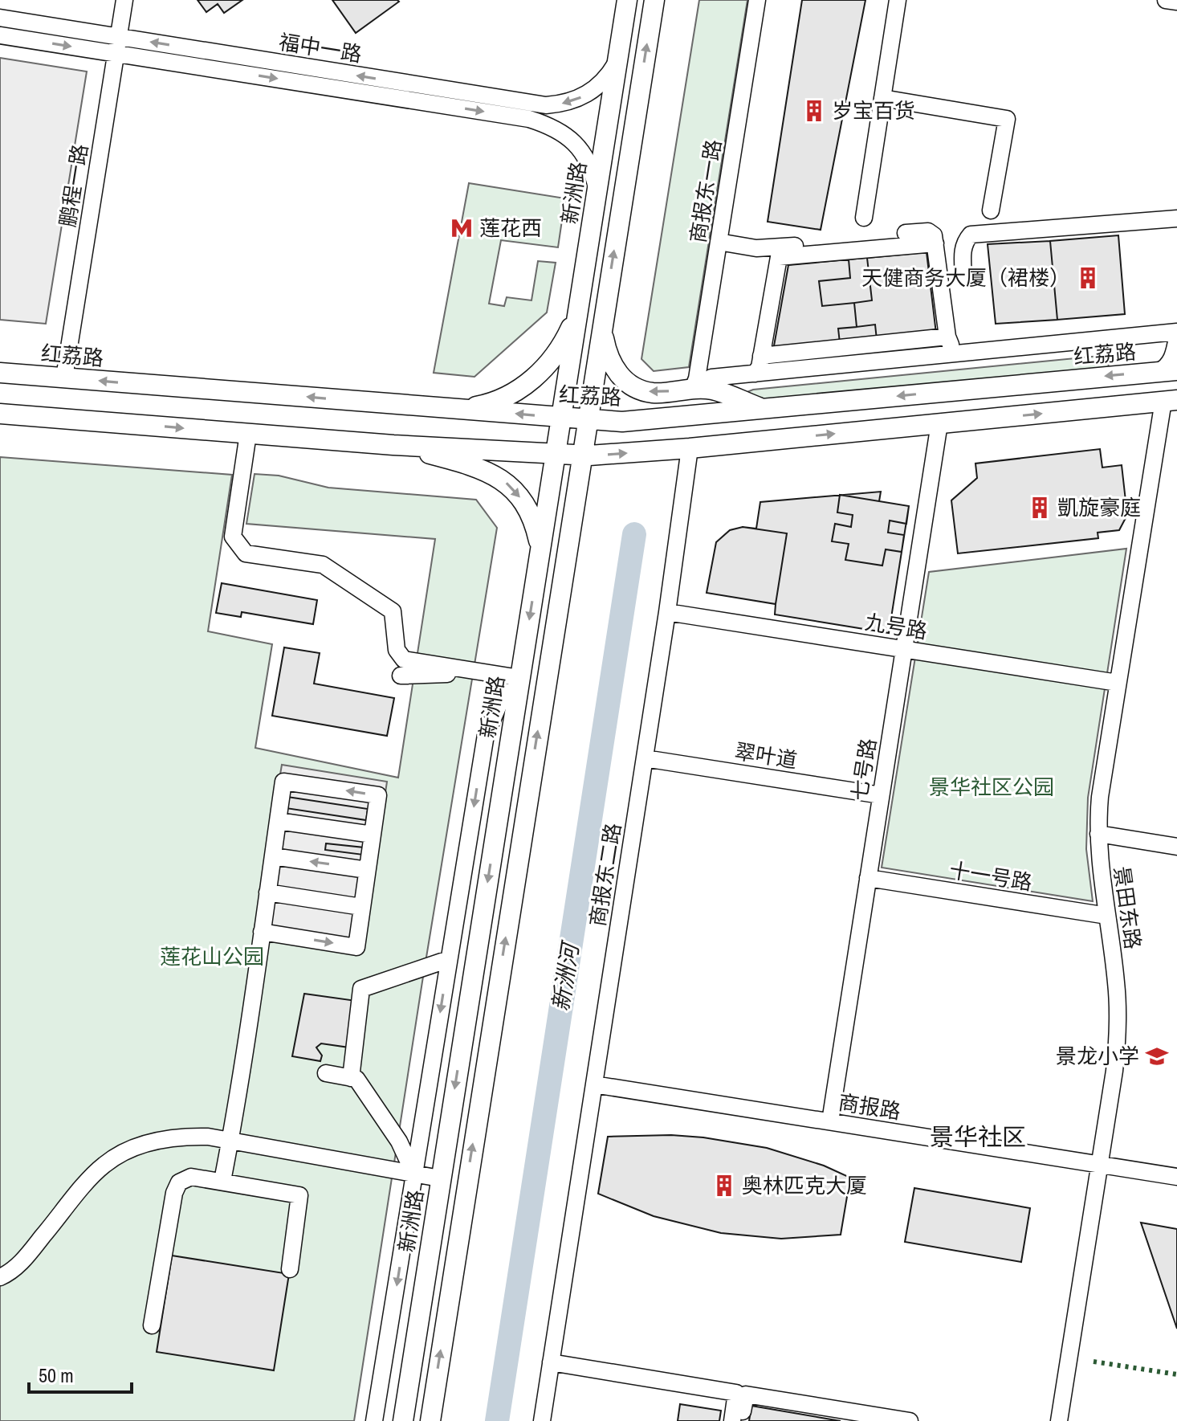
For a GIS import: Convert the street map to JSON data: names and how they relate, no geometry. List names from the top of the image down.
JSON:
{
  "streets": {
    "main road": ["新洲路", "红荔路"],
    "street": [
      "福中一路",
      "鹏程一路",
      "商报东一路",
      "九号路",
      "翠叶道",
      "七号路",
      "商报东二路",
      "十一号路",
      "景田东路",
      "商报路"
    ]
  },
  "crossings": [
    ["福中一路", "鹏程一路"],
    ["福中一路", "新洲路"],
    ["鹏程一路", "红荔路"],
    ["新洲路", "红荔路"],
    ["九号路", "七号路"],
    ["九号路", "商报东二路"],
    ["九号路", "景田东路"],
    ["翠叶道", "七号路"],
    ["翠叶道", "商报东二路"],
    ["七号路", "十一号路"],
    ["七号路", "商报路"],
    ["商报东二路", "商报路"],
    ["十一号路", "景田东路"],
    ["景田东路", "商报路"]
  ],
  "districts": ["景华社区"],
  "water": ["新洲河"],
  "parks": ["景华社区公园", "莲花山公园"],
  "places": {
    "building": [
      "岁宝百货",
      "天健商务大厦（裙楼）",
      "凱旋豪庭",
      "奥林匹克大厦"
    ],
    "metro station": ["莲花西"],
    "school or university": ["景龙小学"]
  },
  "scale_bar": "50 m"
}
